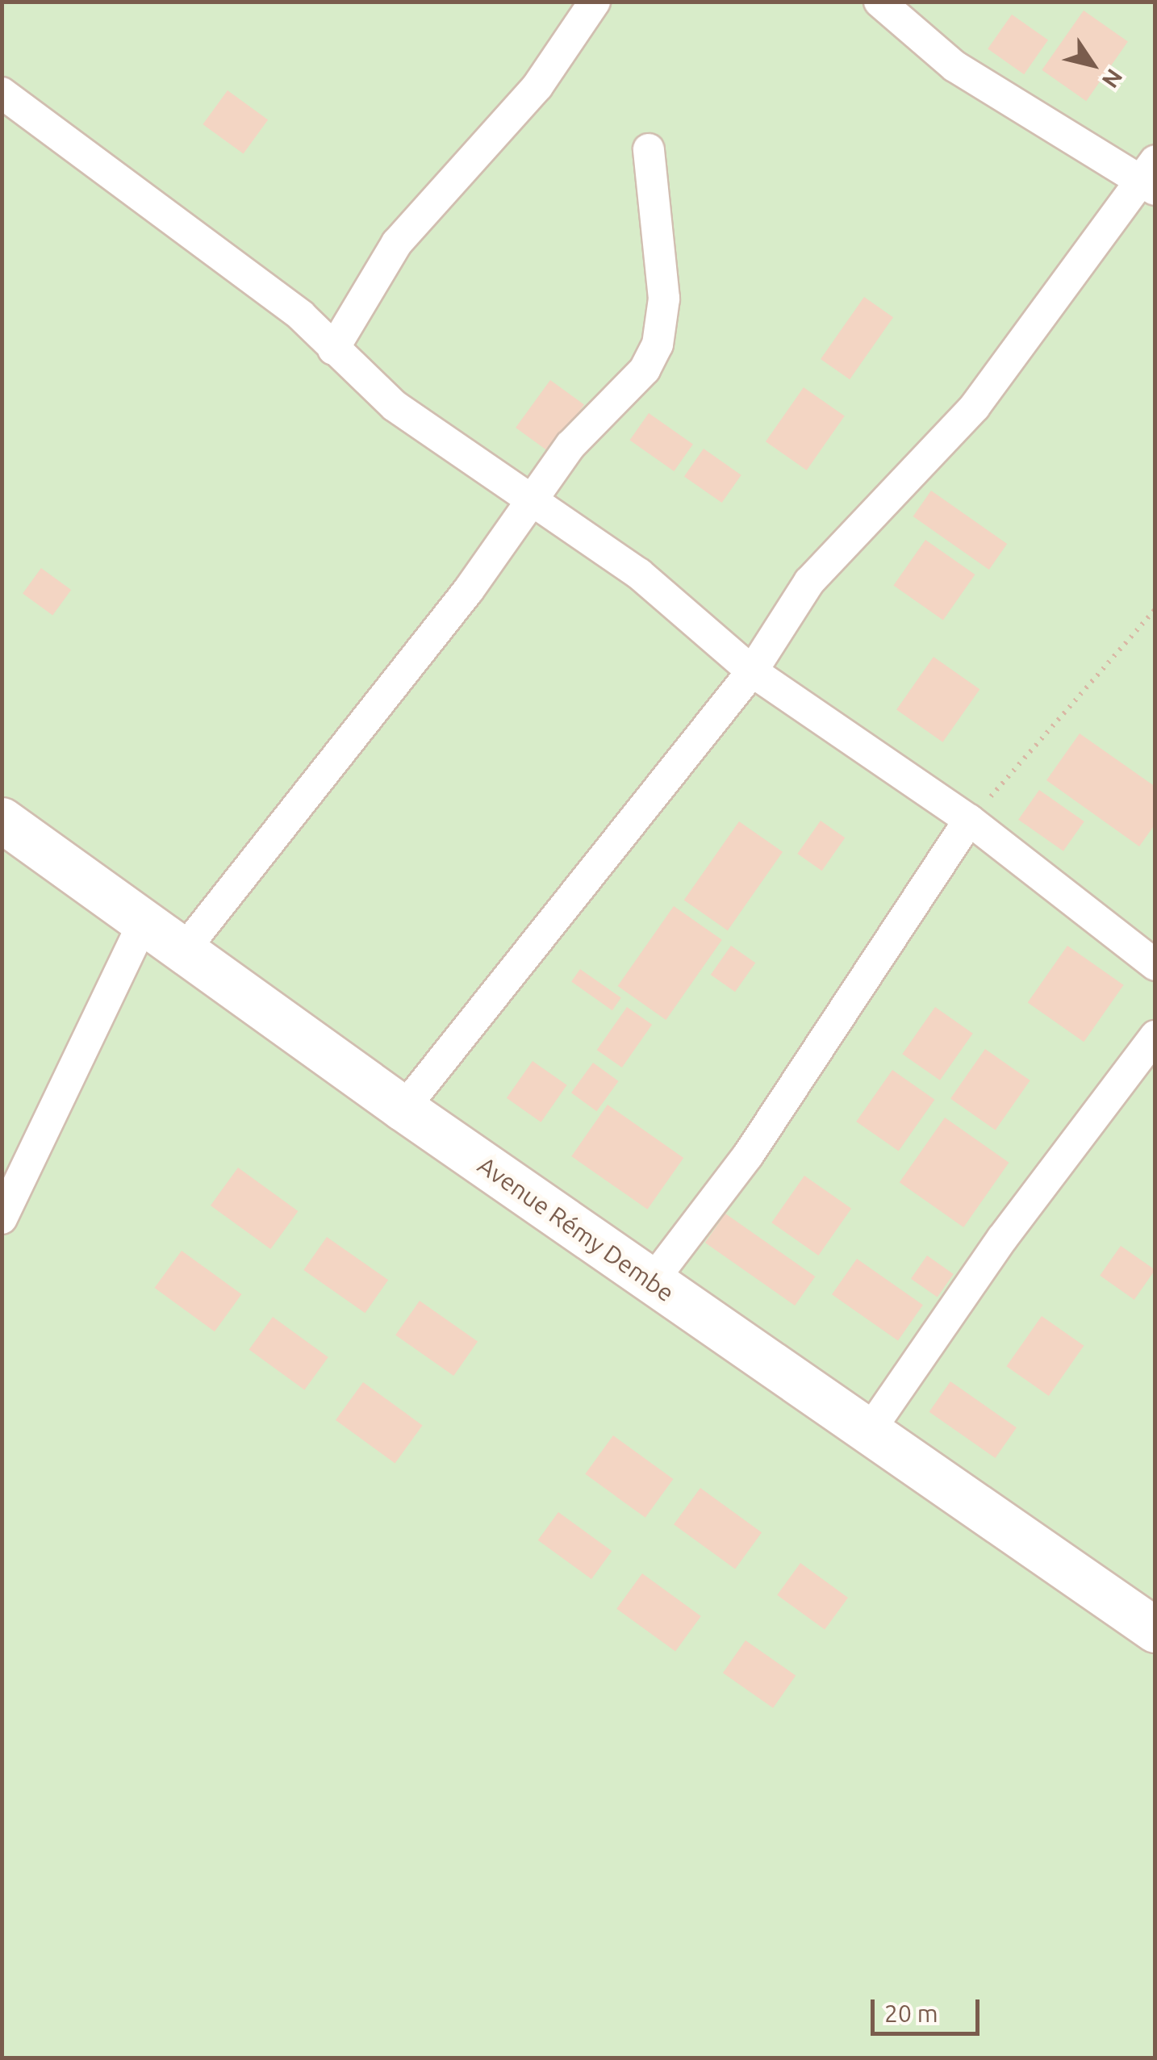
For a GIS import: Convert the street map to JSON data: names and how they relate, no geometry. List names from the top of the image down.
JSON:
{
  "streets": {
    "street": ["Avenue Rémy Dembe"]
  },
  "scale_bar": "20 m",
  "north": "bottom right"
}
